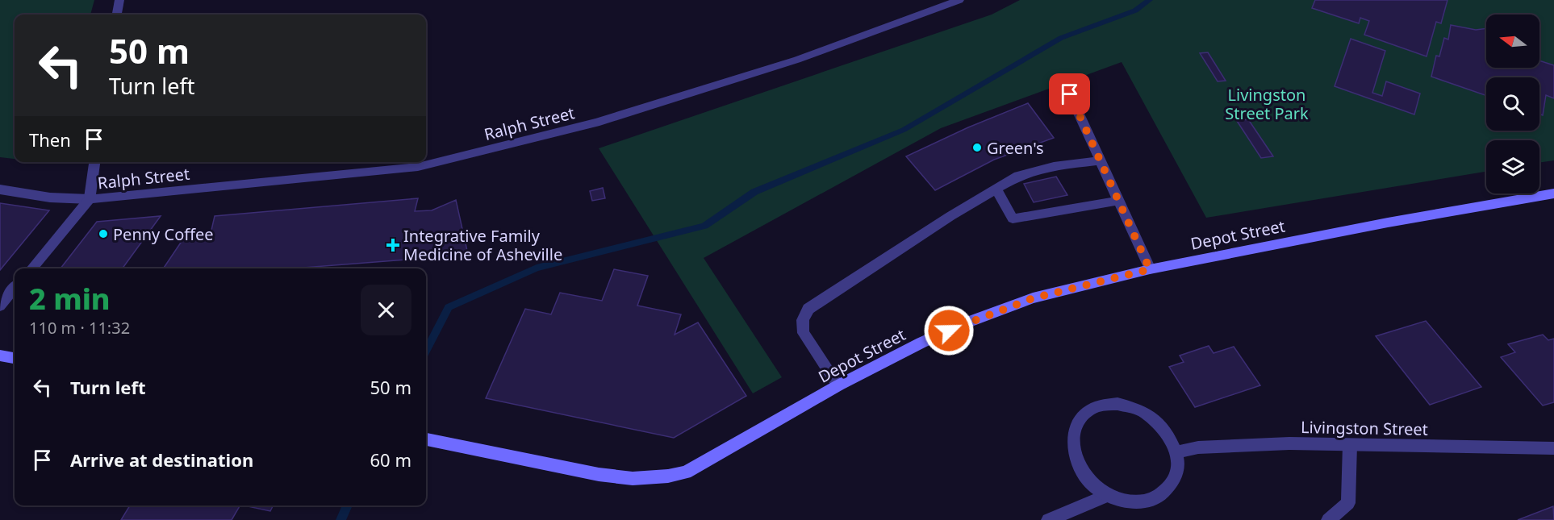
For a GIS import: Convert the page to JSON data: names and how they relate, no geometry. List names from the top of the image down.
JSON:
{
  "streets": {
    "street": ["Ralph Street", "Depot Street", "Livingston Street"]
  },
  "parks": ["Livingston Street Park"],
  "places": {
    "other": ["Green's", "Penny Coffee"],
    "health": ["Integrative Family Medicine of Asheville"]
  },
  "north": "left",
  "page": {
    "turn": ["50 m", "Turn left"],
    "then": "Then",
    "heading": ["2 min", "110 m · 11:32"],
    "list": [
      {
        "name": "Turn left",
        "value": "50 m"
      },
      {
        "name": "Arrive at destination",
        "value": "60 m"
      }
    ]
  }
}
